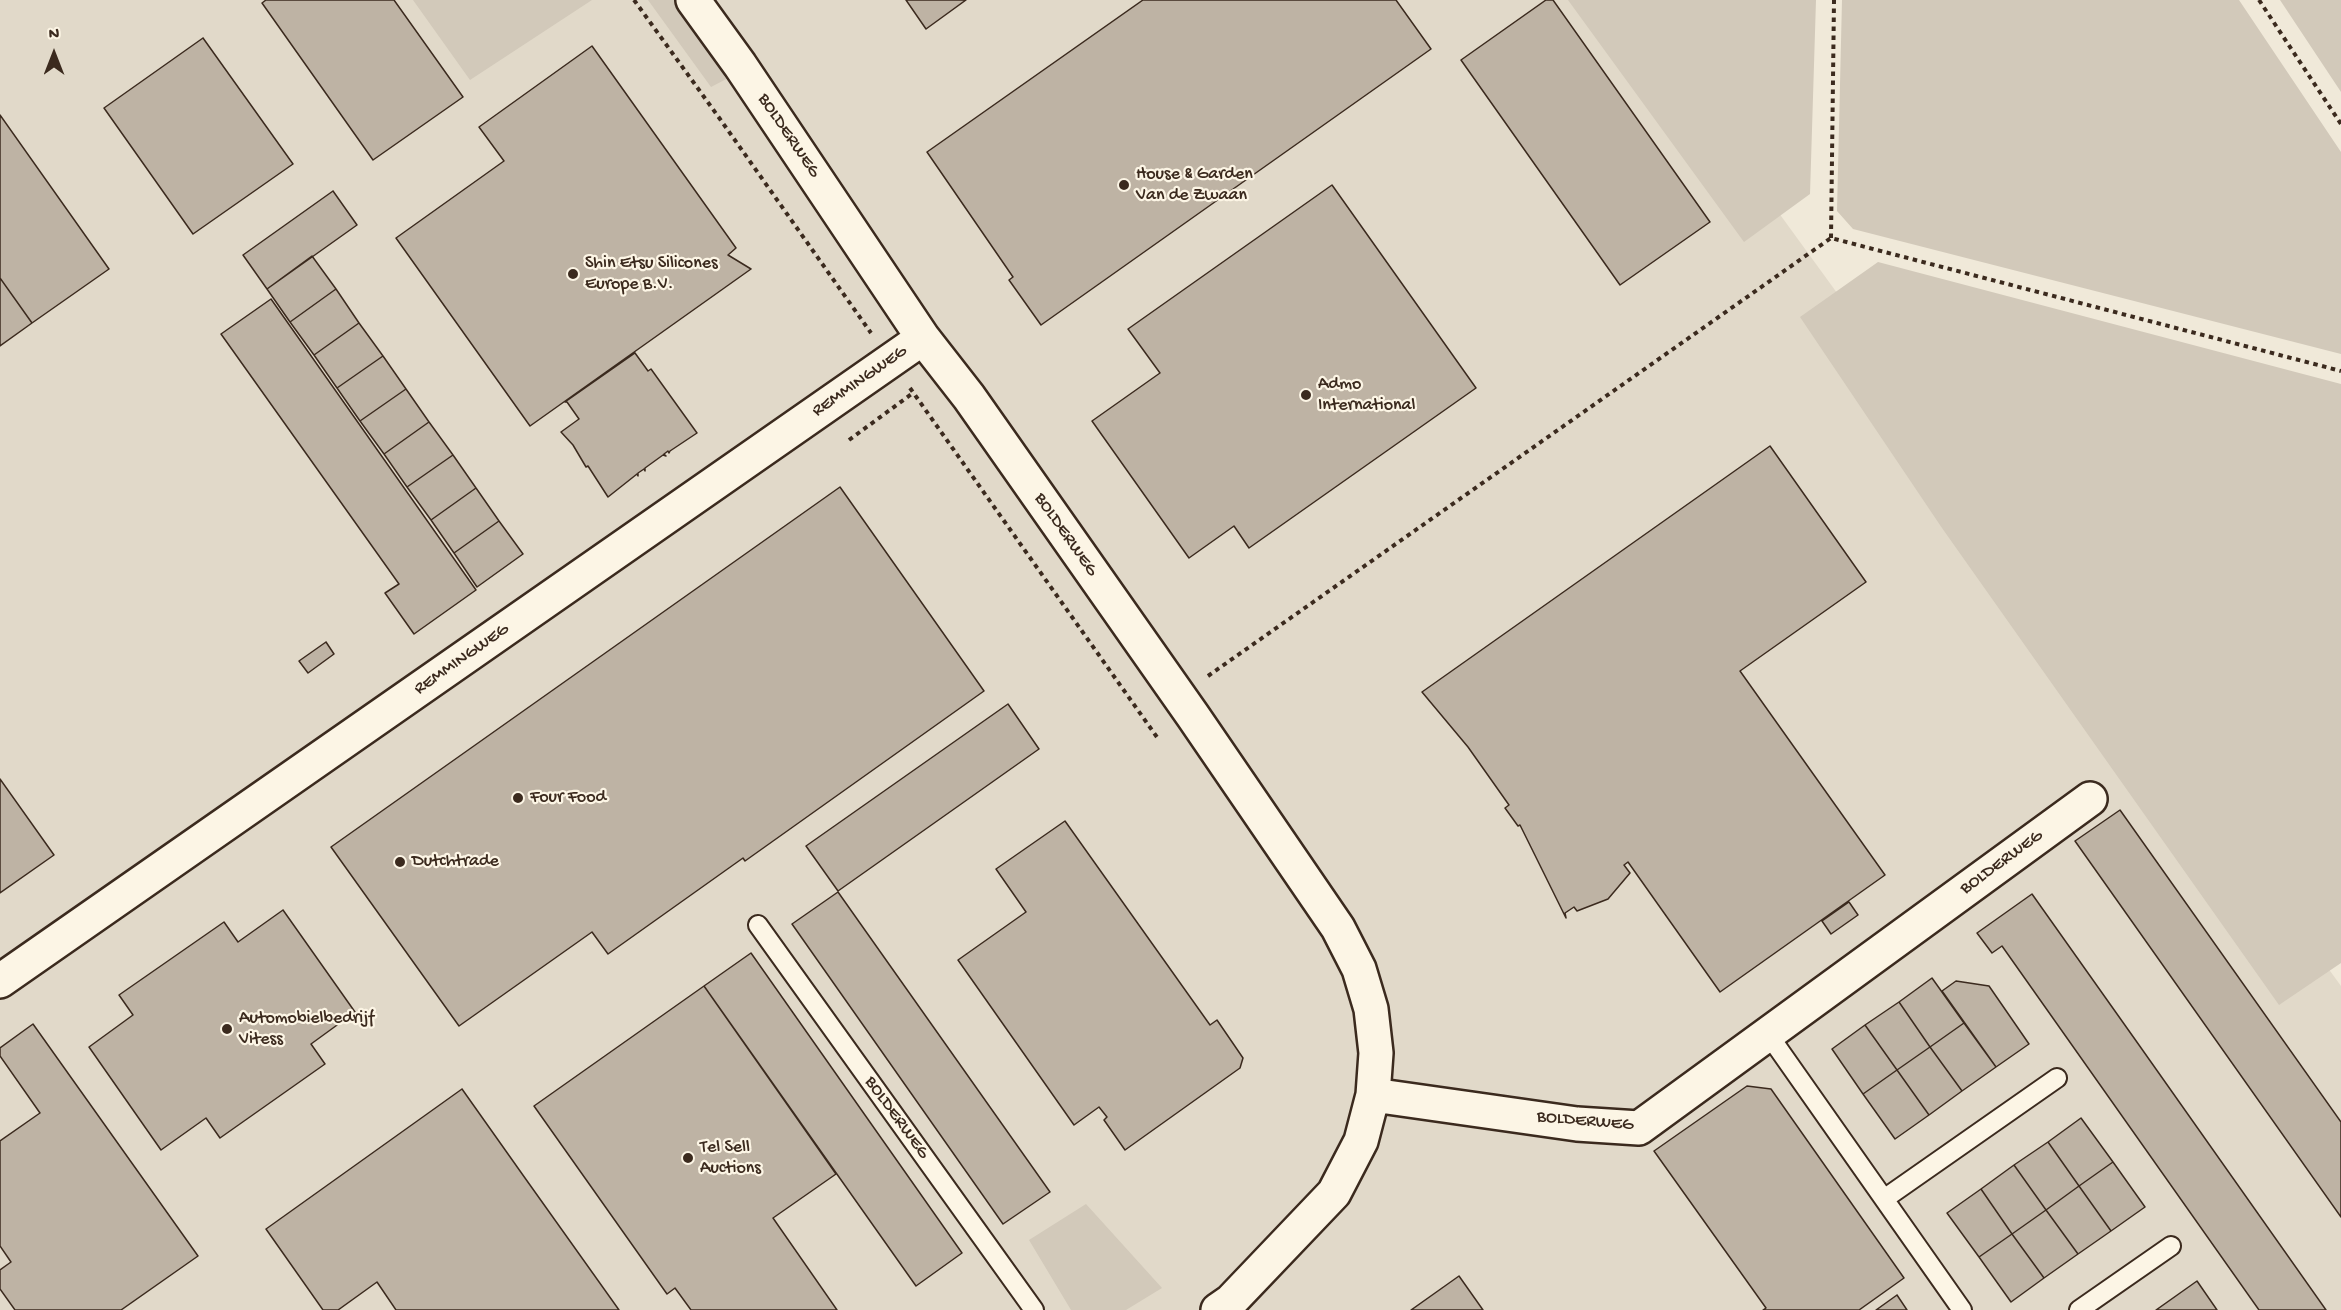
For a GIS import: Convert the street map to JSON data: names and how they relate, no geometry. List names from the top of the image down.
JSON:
{
  "streets": {
    "street": ["BOLDERWEG", "REMMINGWEG"]
  },
  "crossings": [
    ["BOLDERWEG", "REMMINGWEG"]
  ],
  "places": [
    "House & Garden Van de Zwaan",
    "Shin Etsu Silicones Europe B.V.",
    "Admo International",
    "Four Food",
    "Dutchtrade",
    "Automobielbedrijf Vitess",
    "Tel Sell Auctions"
  ],
  "north": "top"
}
